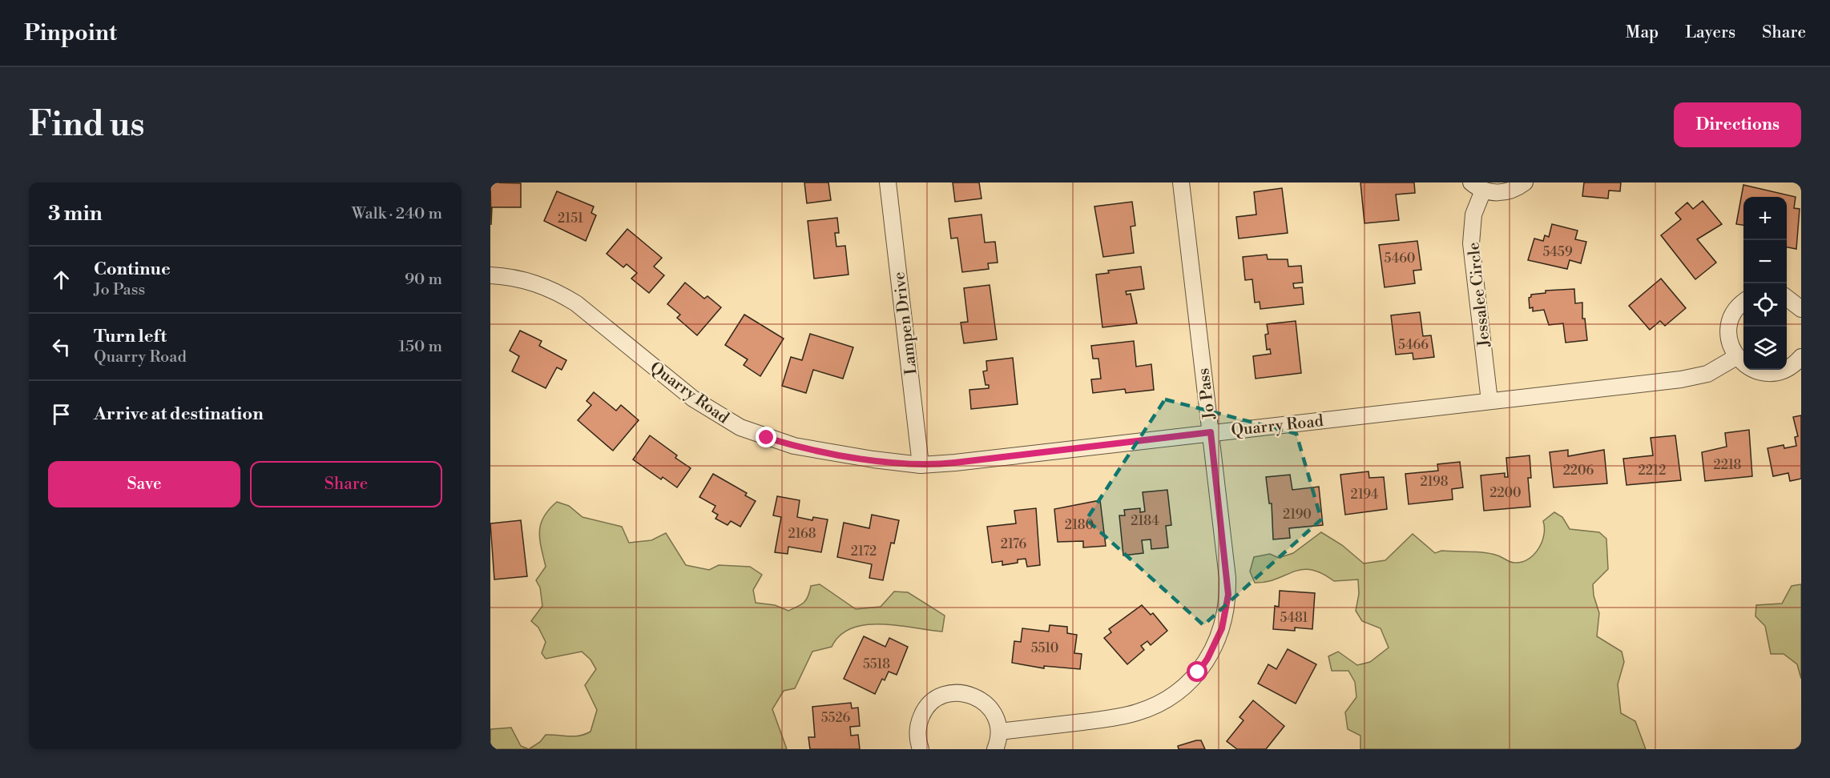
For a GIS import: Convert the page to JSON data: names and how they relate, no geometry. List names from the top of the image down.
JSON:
{
  "streets": {
    "street": [
      "Jessalee Circle",
      "Lampen Drive",
      "Quarry Road",
      "Jo Pass"
    ]
  },
  "crossings": [
    ["Jessalee Circle", "Quarry Road"],
    ["Lampen Drive", "Quarry Road"],
    ["Quarry Road", "Jo Pass"]
  ],
  "house_numbers": [
    "2151",
    "5459",
    "5460",
    "5466",
    "2218",
    "2206",
    "2212",
    "2198",
    "2200",
    "2194",
    "2190",
    "2184",
    "2180",
    "2168",
    "2176",
    "2172",
    "5481",
    "5510",
    "5518",
    "5526"
  ],
  "page": {
    "header": "Pinpoint",
    "nav": ["Map", "Layers", "Share"],
    "buttons": [
      "Directions",
      ["Save", "Share"]
    ],
    "title": "Find us",
    "heading": ["3 min", "Walk · 240 m"],
    "map_buttons": ["+", "−"],
    "list": [
      ["Continue", "Jo Pass", "90 m"],
      ["Turn left", "Quarry Road", "150 m"],
      "Arrive at destination"
    ]
  }
}
